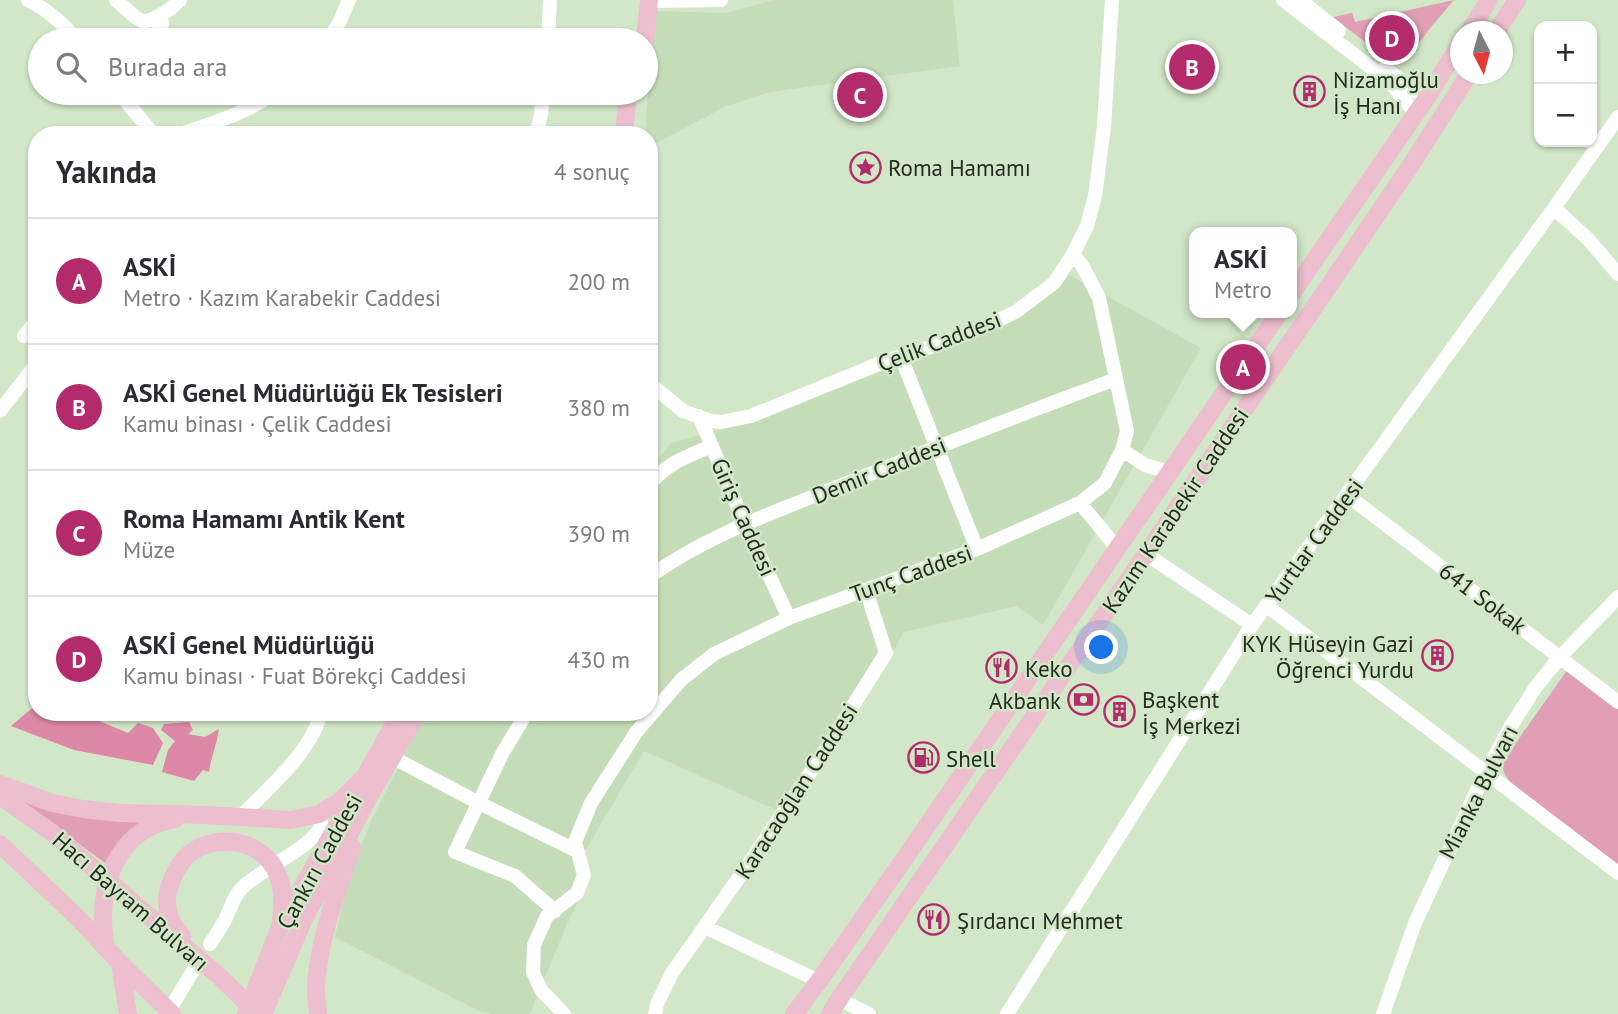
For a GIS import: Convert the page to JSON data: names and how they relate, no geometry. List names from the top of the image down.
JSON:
{
  "streets": {
    "main road": ["Kazım Karabekir Caddesi", "Çankırı Caddesi", "Hacı Bayram Bulvarı"],
    "street": [
      "Çelik Caddesi",
      "Demir Caddesi",
      "Giriş Caddesi",
      "Yurtlar Caddesi",
      "Tunç Caddesi",
      "641 Sokak",
      "Karacaoğlan Caddesi",
      "Mianka Bulvarı"
    ]
  },
  "crossings": [
    ["Çelik Caddesi", "Giriş Caddesi"],
    ["Çelik Caddesi", "Tunç Caddesi"],
    ["Demir Caddesi", "Giriş Caddesi"],
    ["Demir Caddesi", "Tunç Caddesi"],
    ["Giriş Caddesi", "Tunç Caddesi"],
    ["Yurtlar Caddesi", "641 Sokak"],
    ["Tunç Caddesi", "Karacaoğlan Caddesi"],
    ["641 Sokak", "Mianka Bulvarı"],
    ["Çankırı Caddesi", "Hacı Bayram Bulvarı"]
  ],
  "places": {
    "building": ["Nizamoğlu İş Hanı", "KYK Hüseyin Gazi Öğrenci Yurdu", "Başkent İş Merkezi"],
    "place": ["Roma Hamamı"],
    "restaurant": ["Keko", "Şırdancı Mehmet"],
    "bank": ["Akbank"],
    "fuel station": ["Shell"]
  },
  "north": "bottom",
  "page": {
    "pins": [
      "D",
      "B",
      "C",
      "A"
    ],
    "map_buttons": ["+", "−"],
    "search": "Burada ara",
    "heading": ["Yakında", "4 sonuç"],
    "list": [
      {
        "mark": "A",
        "name": "ASKİ",
        "note": "Metro · Kazım Karabekir Caddesi",
        "value": "200 m"
      },
      {
        "mark": "B",
        "name": "ASKİ Genel Müdürlüğü Ek Tesisleri",
        "note": "Kamu binası · Çelik Caddesi",
        "value": "380 m"
      },
      {
        "mark": "C",
        "name": "Roma Hamamı Antik Kent",
        "note": "Müze",
        "value": "390 m"
      },
      {
        "mark": "D",
        "name": "ASKİ Genel Müdürlüğü",
        "note": "Kamu binası · Fuat Börekçi Caddesi",
        "value": "430 m"
      }
    ],
    "popup": ["ASKİ", "Metro"]
  }
}
